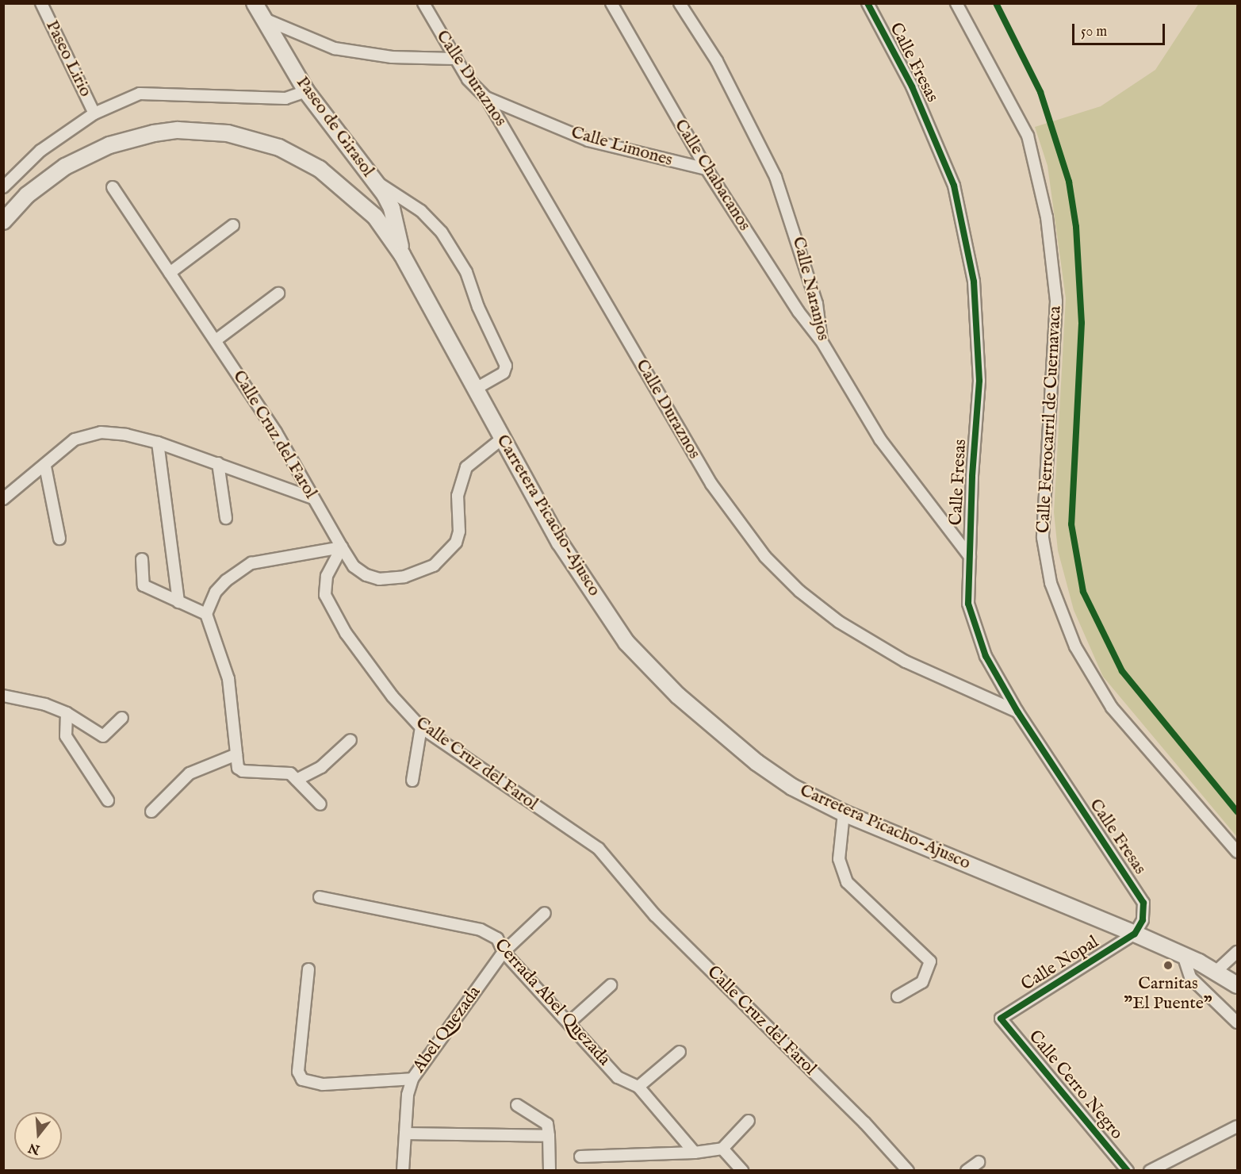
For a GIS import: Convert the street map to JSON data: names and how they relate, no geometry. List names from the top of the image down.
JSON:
{
  "streets": {
    "main road": ["Paseo de Girasol", "Carretera Picacho-Ajusco"],
    "street": [
      "Paseo Lirio",
      "Calle Fresas",
      "Calle Duraznos",
      "Calle Limones",
      "Calle Chabacanos",
      "Calle Naranjos",
      "Calle Ferrocarril de Cuernavaca",
      "Calle Cruz del Farol",
      "Calle Nopal",
      "Cerrada Abel Quezada",
      "Abel Quezada",
      "Calle Cerro Negro"
    ]
  },
  "crossings": [
    ["Calle Fresas", "Calle Duraznos"],
    ["Calle Fresas", "Calle Naranjos"],
    ["Calle Fresas", "Carretera Picacho-Ajusco"],
    ["Calle Fresas", "Calle Nopal"],
    ["Calle Duraznos", "Calle Limones"],
    ["Paseo de Girasol", "Carretera Picacho-Ajusco"],
    ["Calle Limones", "Calle Chabacanos"],
    ["Calle Chabacanos", "Calle Naranjos"],
    ["Carretera Picacho-Ajusco", "Calle Nopal"],
    ["Calle Nopal", "Calle Cerro Negro"],
    ["Cerrada Abel Quezada", "Abel Quezada"]
  ],
  "places": ["Carnitas \"El Puente\""],
  "scale_bar": "50 m",
  "north": "bottom"
}
